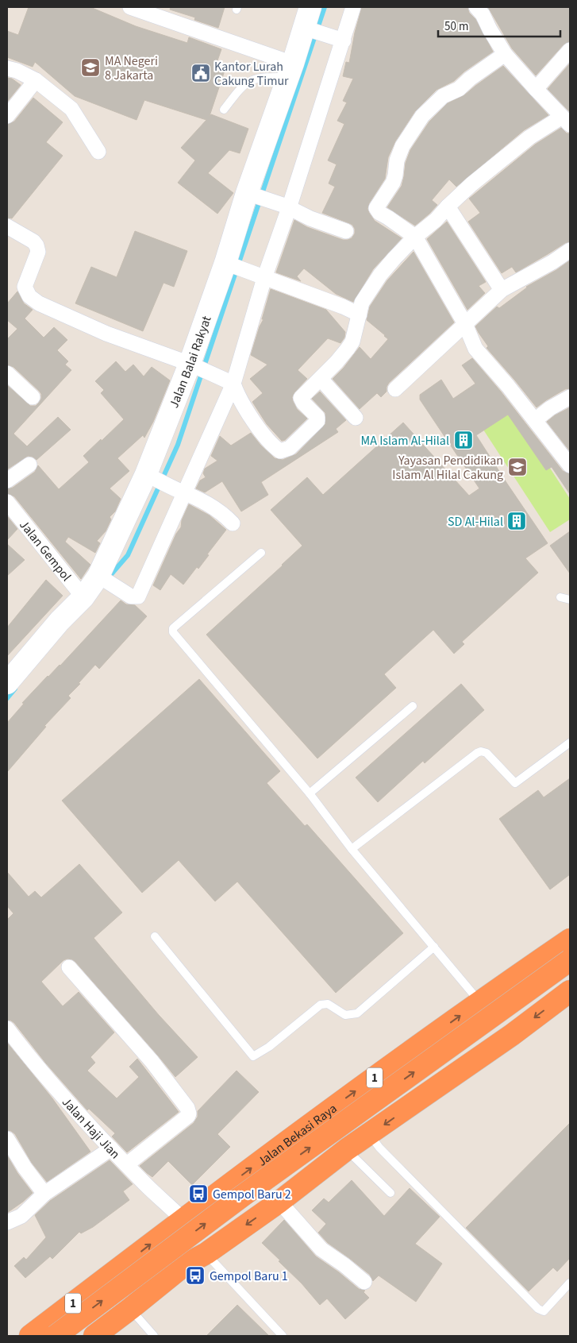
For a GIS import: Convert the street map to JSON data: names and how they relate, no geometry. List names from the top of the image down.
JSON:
{
  "streets": {
    "highway": ["1", "Jalan Bekasi Raya"],
    "street": ["Jalan Balai Rakyat", "Jalan Gempol", "Jalan Haji Jian"]
  },
  "crossings": [
    ["Jalan Balai Rakyat", "Jalan Gempol"],
    ["Jalan Haji Jian", "Jalan Bekasi Raya"]
  ],
  "places": {
    "school or university": ["MA Negeri 8 Jakarta", "Yayasan Pendidikan Islam Al Hilal Cakung"],
    "public building": ["Kantor Lurah Cakung Timur"],
    "building": ["MA Islam Al-Hilal", "SD Al-Hilal"],
    "bus stop": ["Gempol Baru 2", "Gempol Baru 1"]
  },
  "scale_bar": "50 m"
}
